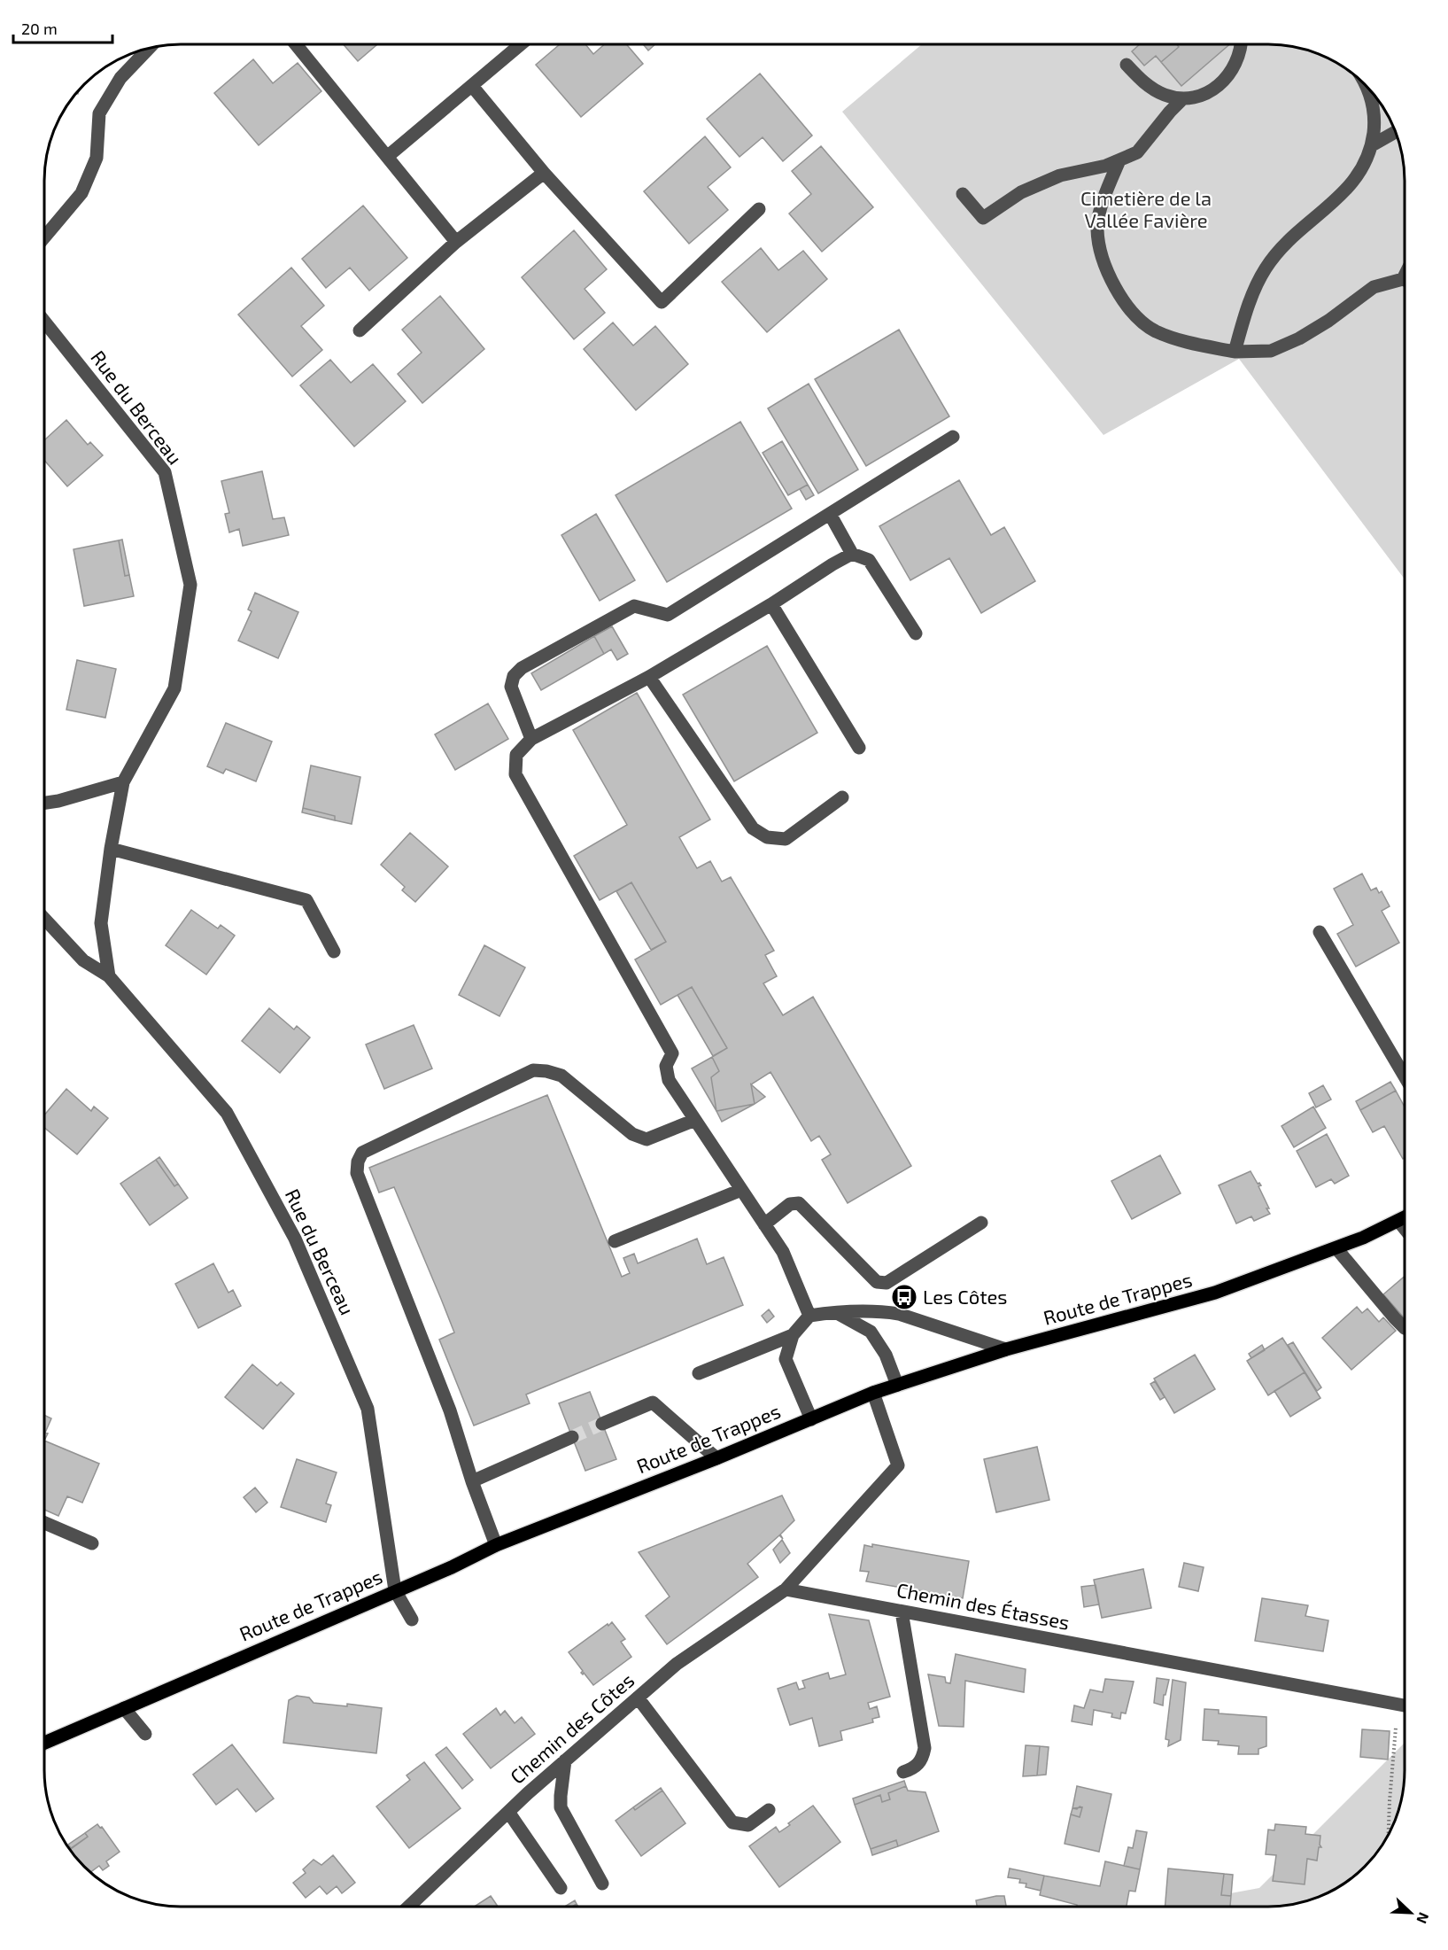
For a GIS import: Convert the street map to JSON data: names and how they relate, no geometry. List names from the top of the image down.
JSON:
{
  "streets": {
    "main road": ["Route de Trappes"],
    "street": ["Rue du Berceau", "Chemin des Étasses", "Chemin des Côtes"]
  },
  "crossings": [
    ["Rue du Berceau", "Route de Trappes"],
    ["Chemin des Étasses", "Chemin des Côtes"]
  ],
  "parks": ["Cimetière de la Vallée Favière"],
  "places": {
    "bus stop": ["Les Côtes"]
  },
  "scale_bar": "20 m",
  "north": "bottom right"
}
